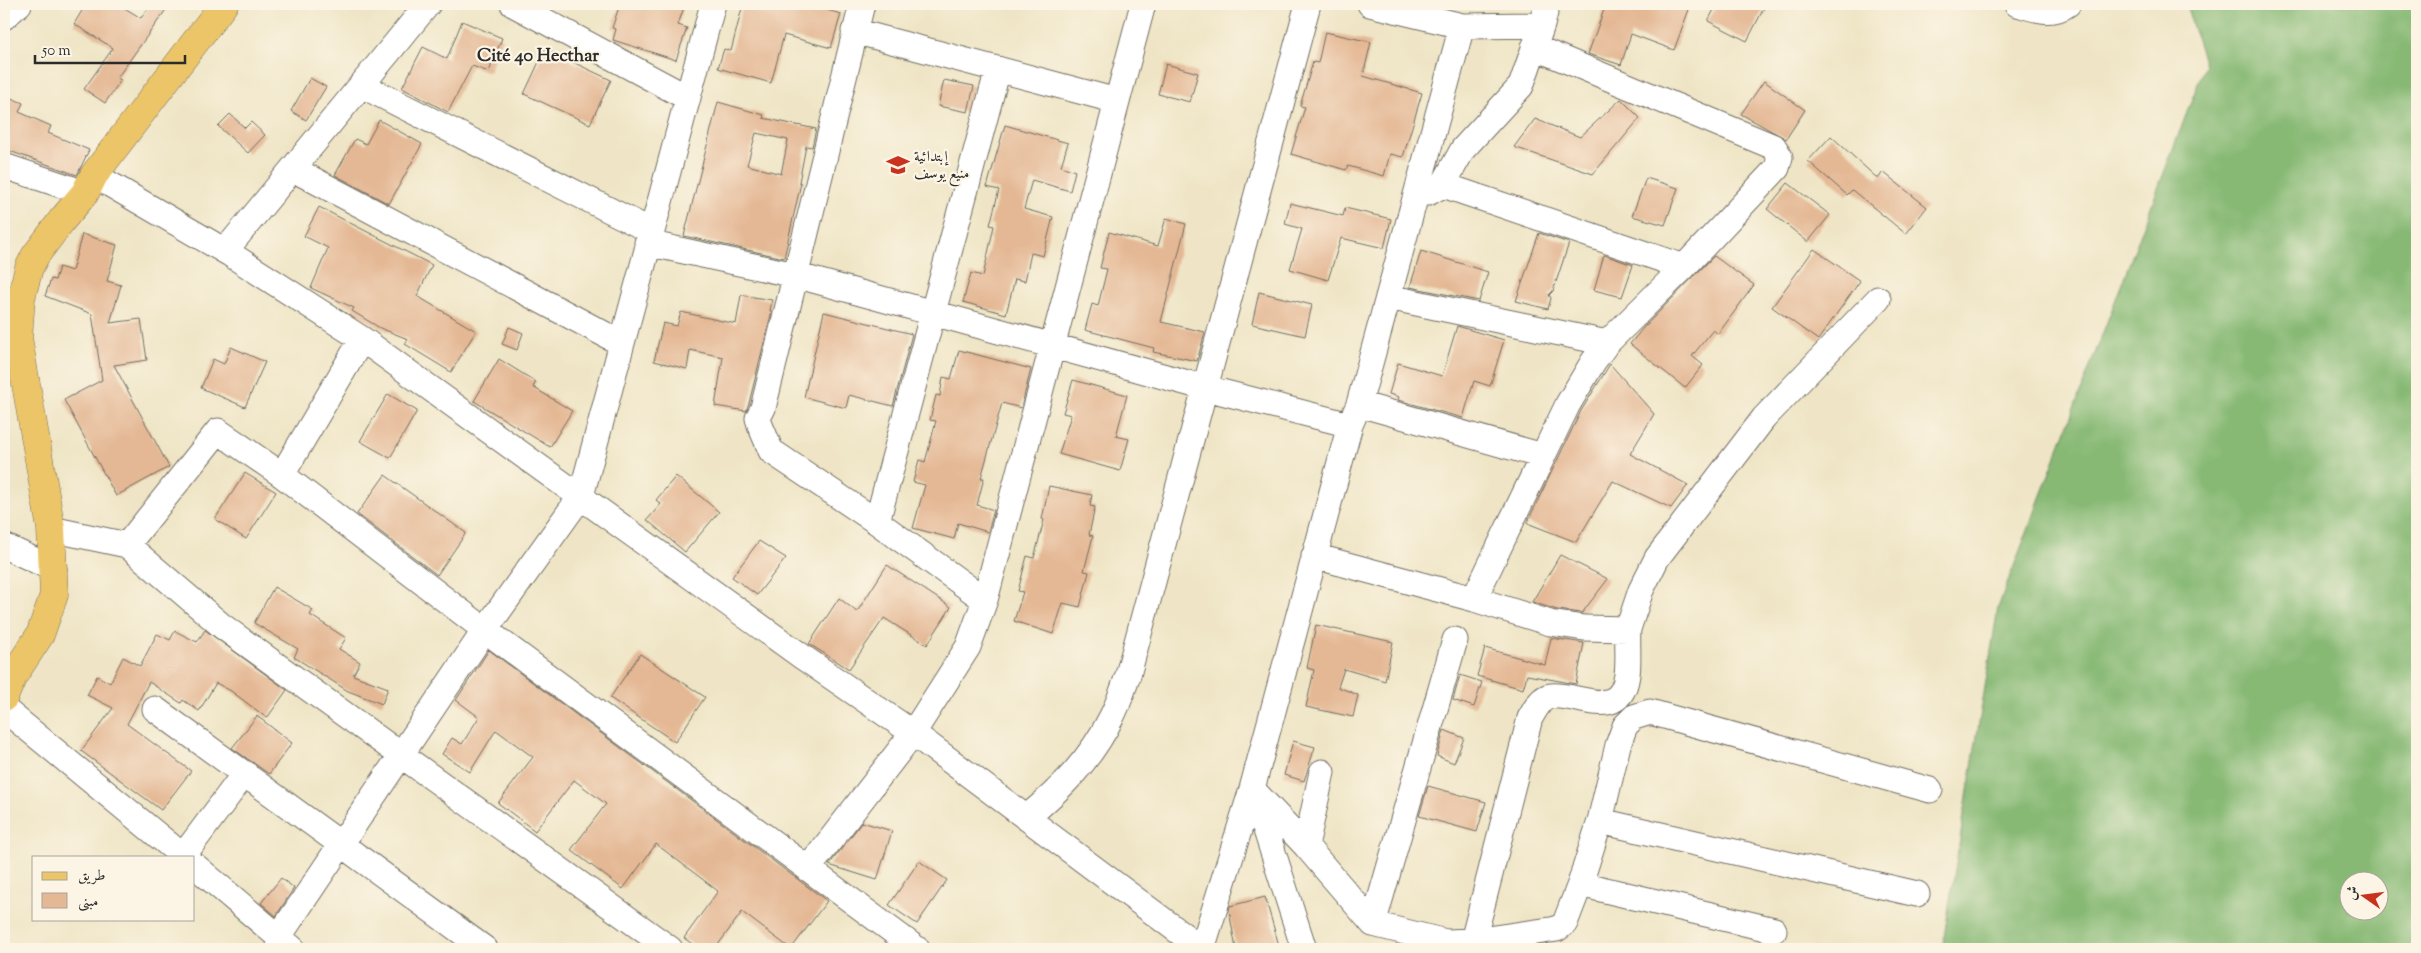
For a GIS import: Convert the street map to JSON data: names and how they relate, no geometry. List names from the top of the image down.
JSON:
{
  "districts": ["Cité 40 Hecthar"],
  "places": {
    "school or university": ["إبتدائية منيع يوسف"]
  },
  "legend": ["طريق", "مبنى"],
  "scale_bar": "50 m",
  "north": "left"
}
